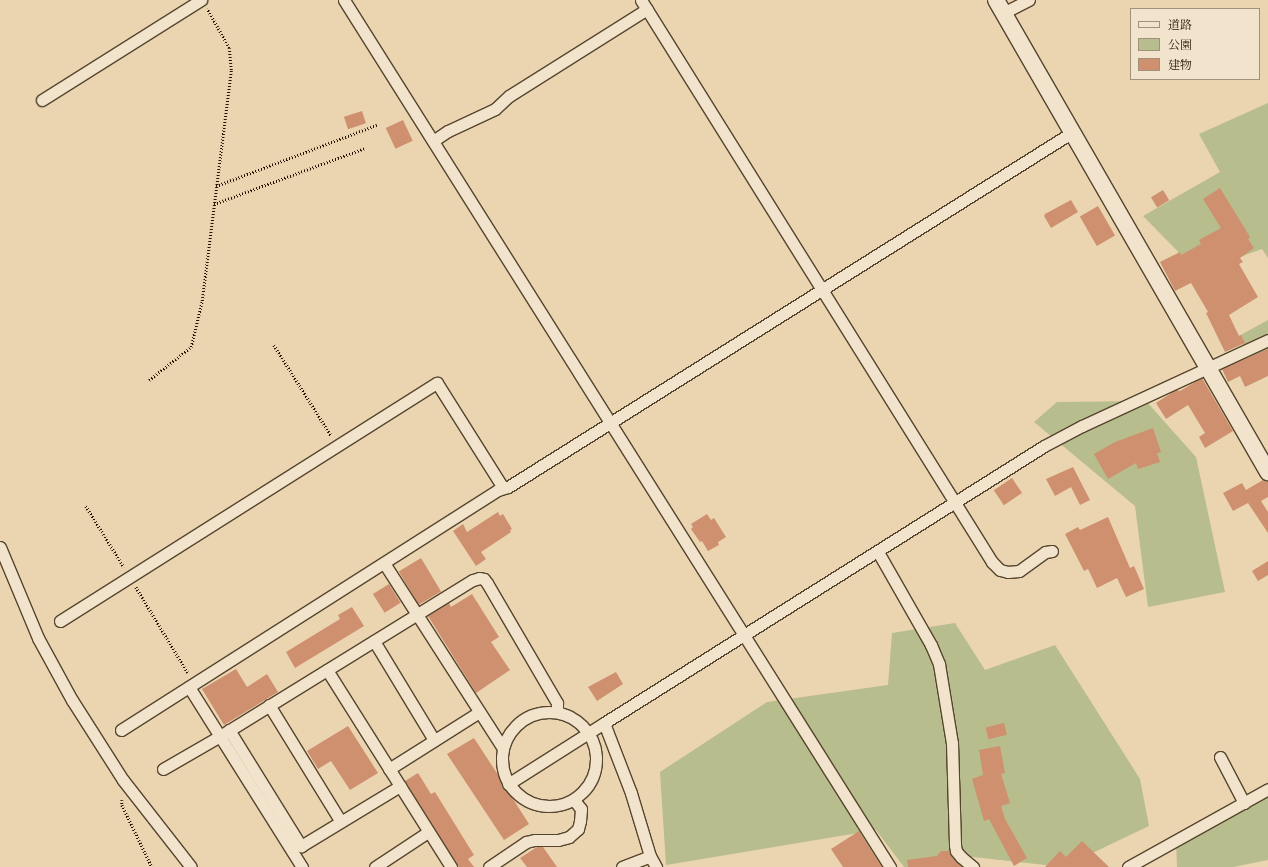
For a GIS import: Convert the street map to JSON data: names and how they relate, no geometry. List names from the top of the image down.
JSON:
{
  "legend": ["道路", "公園", "建物"]
}
